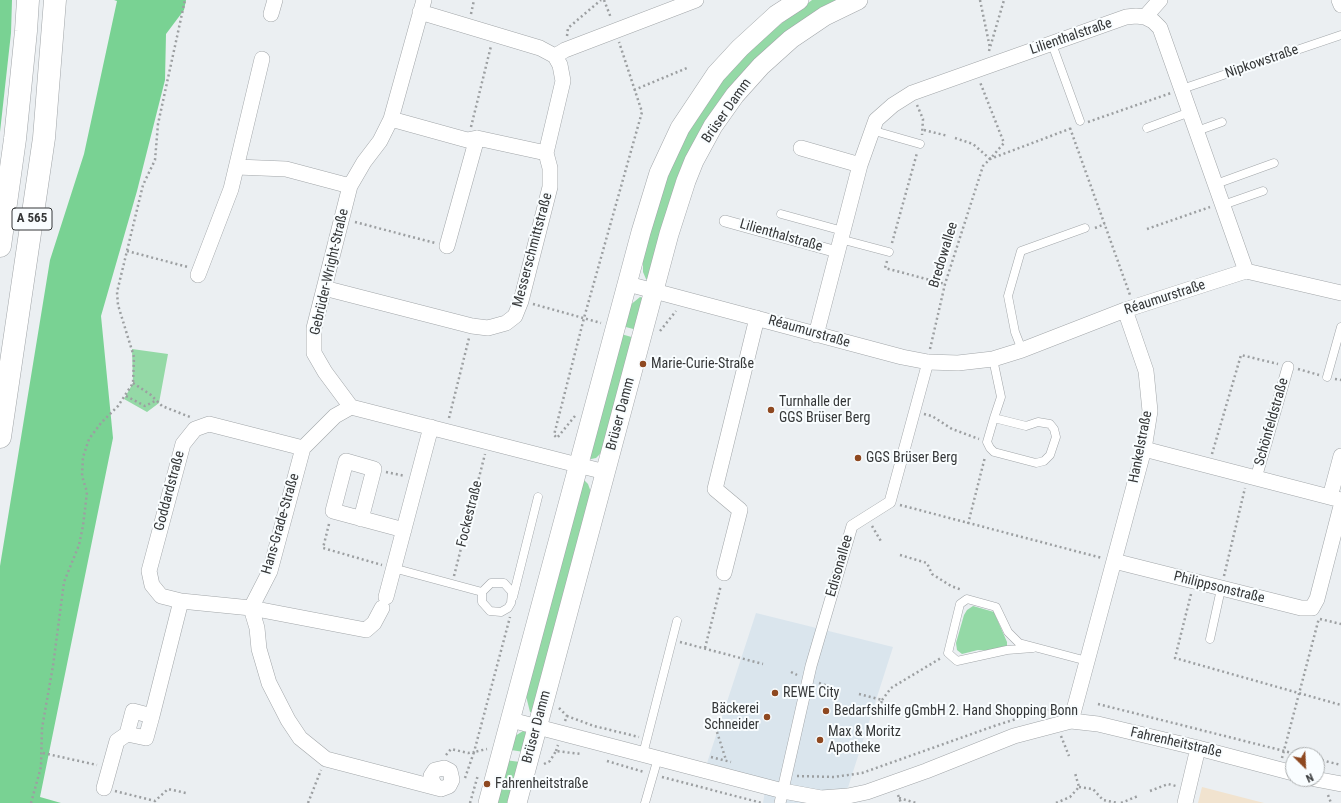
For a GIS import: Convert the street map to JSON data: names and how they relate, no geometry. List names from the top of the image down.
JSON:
{
  "streets": {
    "highway": ["A 565"],
    "street": [
      "Lilienthalstraße",
      "Brüser Damm",
      "Messerschmittstraße",
      "Gebrüder-Wright-Straße",
      "Réaumurstraße",
      "Schönfeldstraße",
      "Hankelstraße",
      "Goddardstraße",
      "Hans-Grade-Straße",
      "Edisonallee",
      "Philippsonstraße",
      "Fahrenheitstraße"
    ],
    "lane": ["Nipkowstraße"],
    "path": ["Bredowallee", "Fockestraße"]
  },
  "crossings": [
    ["Lilienthalstraße", "Bredowallee"],
    ["Lilienthalstraße", "Réaumurstraße"],
    ["Brüser Damm", "Réaumurstraße"],
    ["Brüser Damm", "Fahrenheitstraße"],
    ["Messerschmittstraße", "Gebrüder-Wright-Straße"],
    ["Bredowallee", "Réaumurstraße"],
    ["Gebrüder-Wright-Straße", "Hans-Grade-Straße"],
    ["Réaumurstraße", "Hankelstraße"],
    ["Schönfeldstraße", "Hankelstraße"],
    ["Hankelstraße", "Philippsonstraße"],
    ["Hankelstraße", "Fahrenheitstraße"],
    ["Goddardstraße", "Hans-Grade-Straße"],
    ["Edisonallee", "Fahrenheitstraße"]
  ],
  "places": [
    "Marie-Curie-Straße",
    "Turnhalle der GGS Brüser Berg",
    "GGS Brüser Berg",
    "REWE City",
    "Bedarfshilfe gGmbH 2. Hand Shopping Bonn",
    "Bäckerei Schneider",
    "Max & Moritz Apotheke",
    "Fahrenheitstraße"
  ],
  "north": "bottom right"
}
